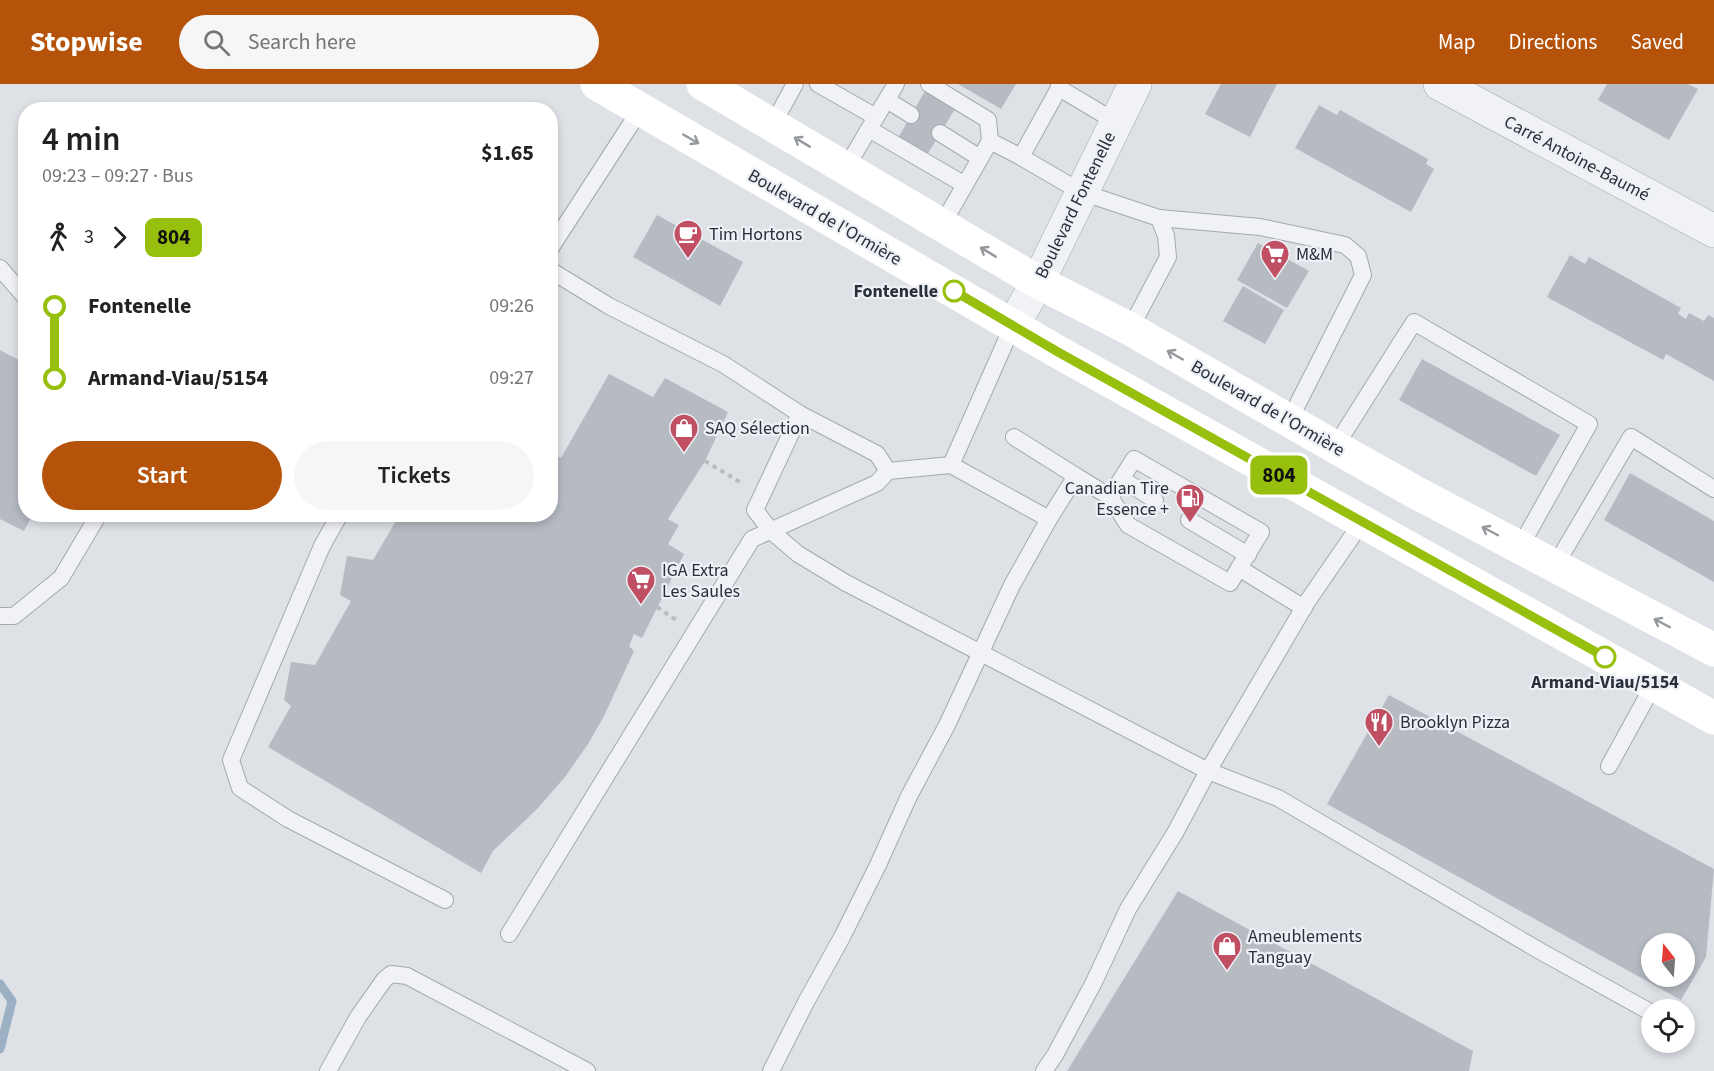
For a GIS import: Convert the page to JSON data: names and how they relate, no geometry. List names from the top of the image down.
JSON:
{
  "streets": {
    "main road": ["Boulevard de l'Ormière"],
    "street": ["Carré Antoine-Baumé", "Boulevard Fontenelle"]
  },
  "crossings": [
    ["Boulevard Fontenelle", "Boulevard de l'Ormière"]
  ],
  "places": {
    "cafe": ["Tim Hortons"],
    "supermarket": ["M&M", "IGA Extra Les Saules"],
    "other": ["Fontenelle", "Armand-Viau/5154"],
    "shop": ["SAQ Sélection", "Ameublements Tanguay"],
    "fuel station": ["Canadian Tire Essence +"],
    "restaurant": ["Brooklyn Pizza"]
  },
  "lines": ["bus line 804"],
  "north": "top",
  "page": {
    "header": "Stopwise",
    "search": "Search here",
    "nav": ["Map", "Directions", "Saved"],
    "on_map": "804",
    "heading": ["4 min", "09:23 – 09:27 · Bus", "$1.65"],
    "legs": ["3", "804"],
    "list": [
      {
        "name": "Fontenelle",
        "value": "09:26"
      },
      {
        "name": "Armand-Viau/5154",
        "value": "09:27"
      }
    ],
    "buttons": ["Start", "Tickets"]
  }
}
